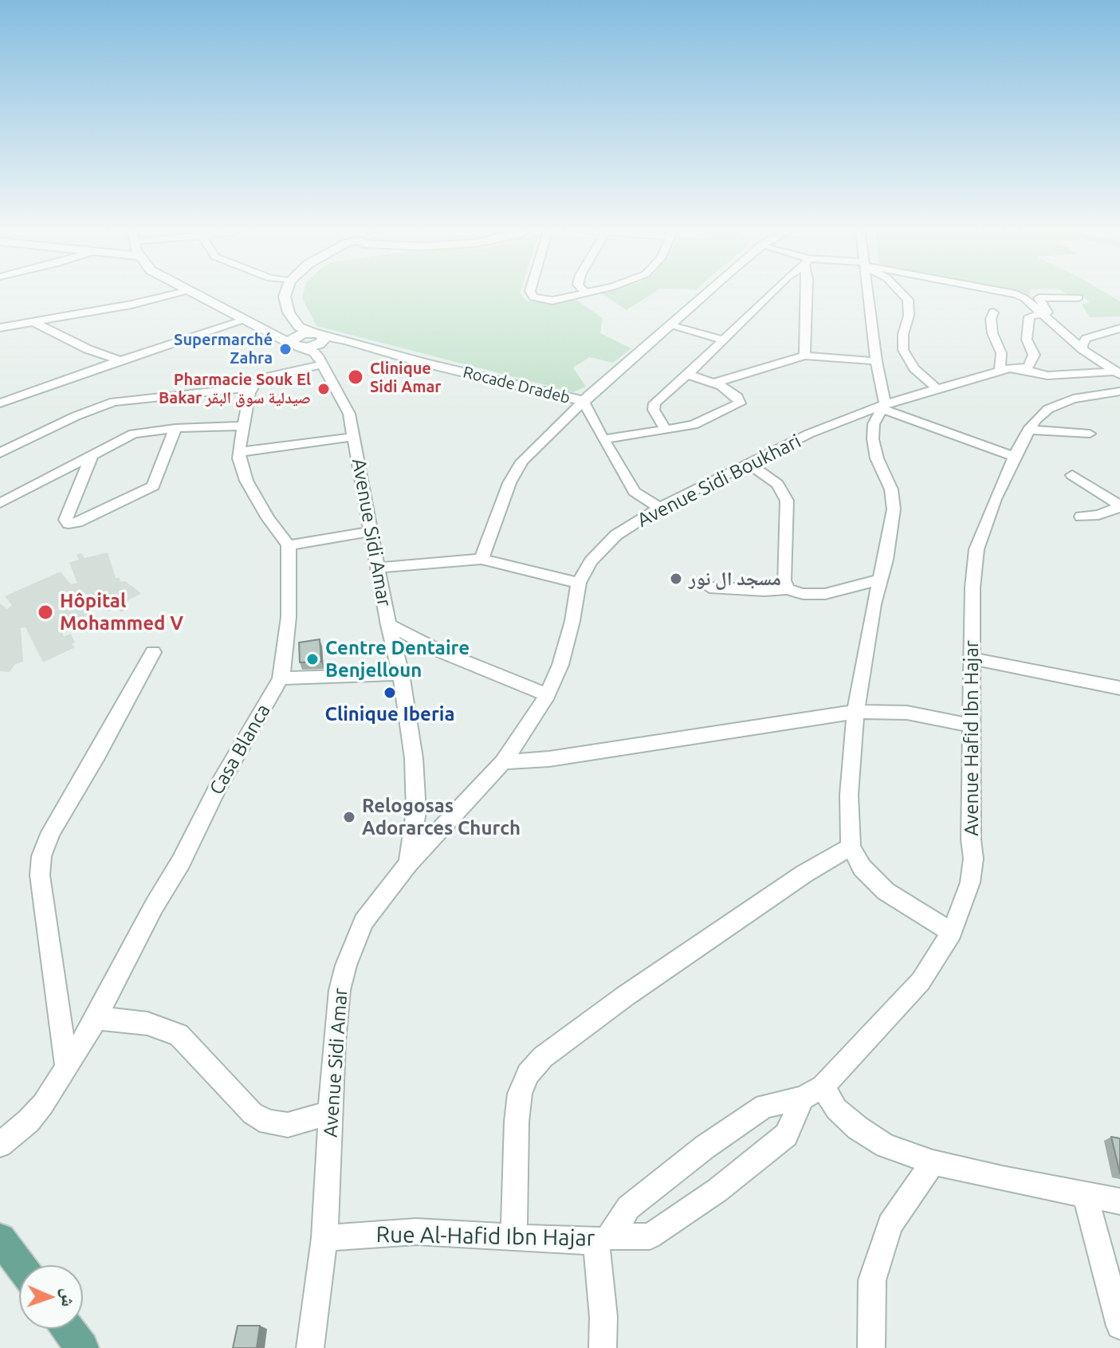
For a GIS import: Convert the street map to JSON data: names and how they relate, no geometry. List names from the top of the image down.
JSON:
{
  "streets": {
    "street": [
      "Rocade Dradeb",
      "Avenue Sidi Boukhari",
      "Avenue Sidi Amar",
      "Avenue Hafid Ibn Hajar",
      "Casa Blanca",
      "Rue Al-Hafid Ibn Hajar"
    ]
  },
  "crossings": [
    ["Rocade Dradeb", "Avenue Sidi Boukhari"],
    ["Rocade Dradeb", "Avenue Sidi Amar"],
    ["Avenue Sidi Boukhari", "Avenue Sidi Amar"],
    ["Avenue Sidi Amar", "Rue Al-Hafid Ibn Hajar"],
    ["Avenue Hafid Ibn Hajar", "Rue Al-Hafid Ibn Hajar"]
  ],
  "places": [
    "Supermarché Zahra",
    "Clinique Sidi Amar",
    "Pharmacie Souk El Bakar صيدلية سوق البقر",
    "مسجد ال نور",
    "Hôpital Mohammed V",
    "Centre Dentaire Benjelloun",
    "Clinique Iberia",
    "Relogosas Adorarces Church"
  ],
  "north": "right"
}
